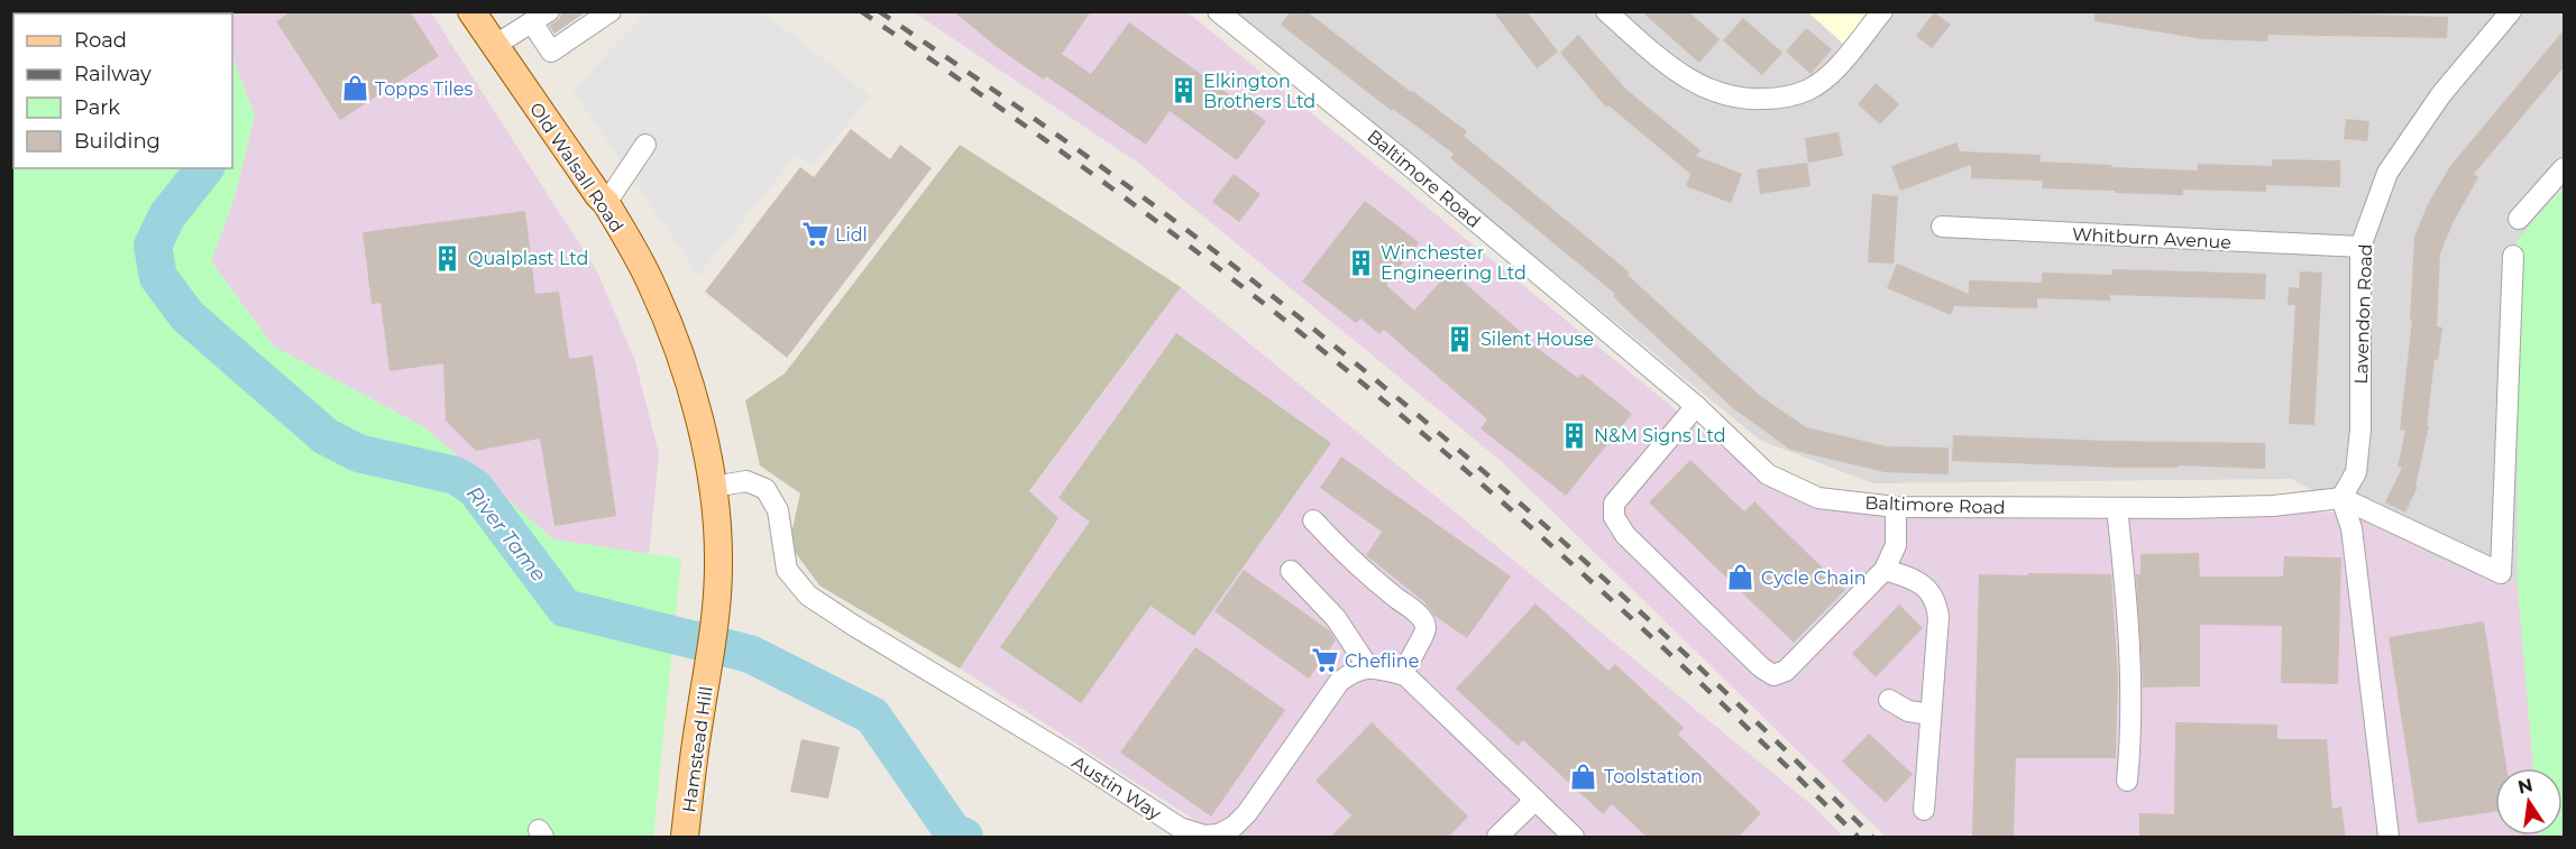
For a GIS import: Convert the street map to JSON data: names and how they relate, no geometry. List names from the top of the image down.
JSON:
{
  "streets": {
    "main road": ["Old Walsall Road", "Hamstead Hill"],
    "street": [
      "Baltimore Road",
      "Whitburn Avenue",
      "Lavendon Road",
      "Austin Way"
    ]
  },
  "crossings": [
    ["Old Walsall Road", "Hamstead Hill"],
    ["Old Walsall Road", "Austin Way"],
    ["Baltimore Road", "Lavendon Road"],
    ["Whitburn Avenue", "Lavendon Road"]
  ],
  "water": ["River Tame"],
  "places": {
    "shop": ["Topps Tiles", "Cycle Chain", "Toolstation"],
    "building": [
      "Elkington Brothers Ltd",
      "Qualplast Ltd",
      "Winchester Engineering Ltd",
      "Silent House",
      "N&M Signs Ltd"
    ],
    "supermarket": ["Lidl", "Chefline"]
  },
  "legend": [
    "Road",
    "Railway",
    "Park",
    "Building"
  ],
  "north": "top"
}
